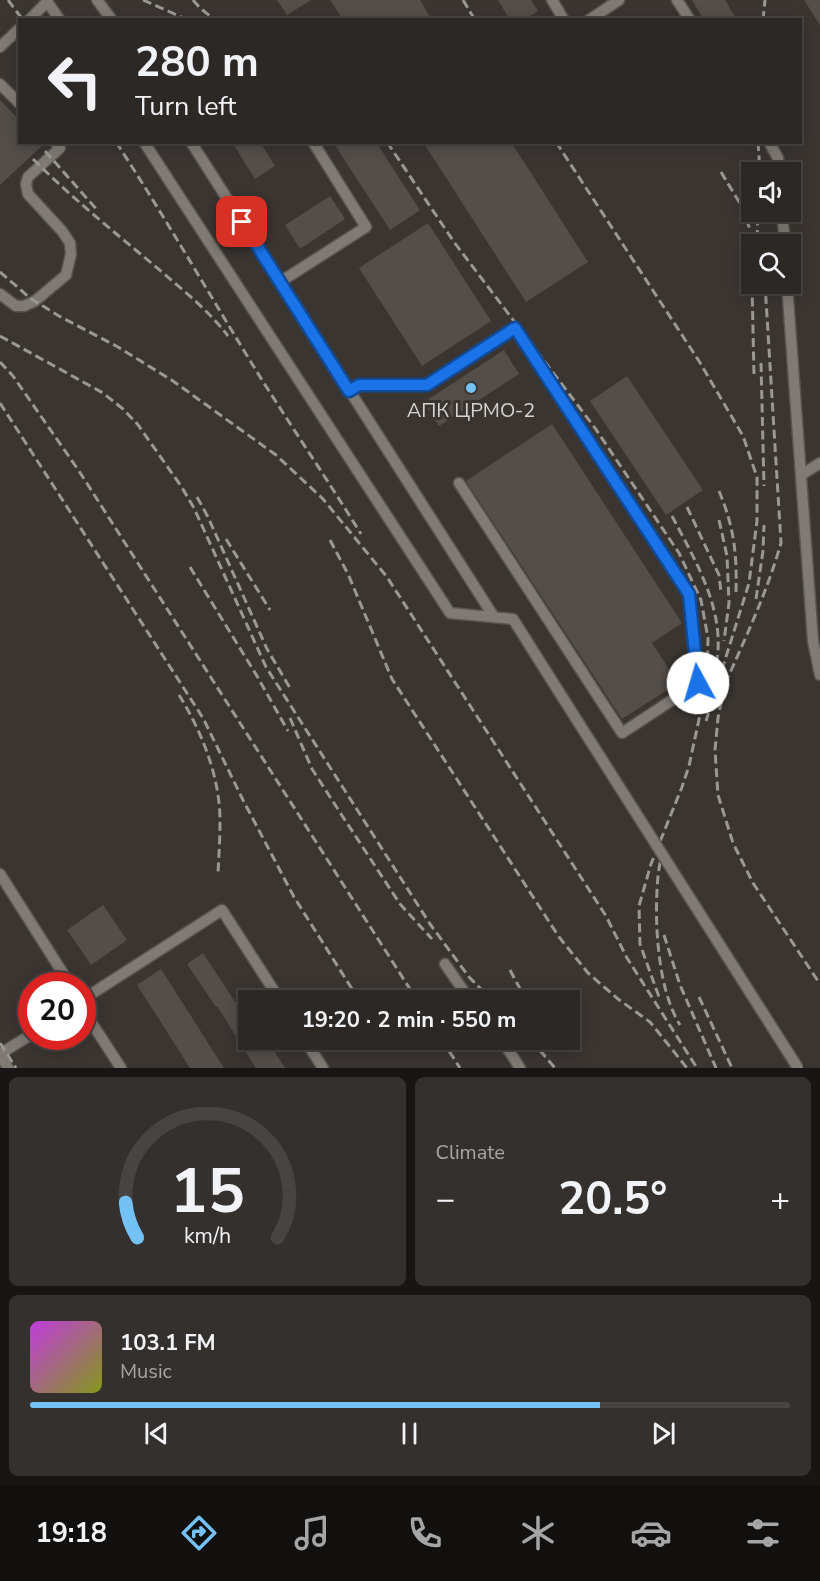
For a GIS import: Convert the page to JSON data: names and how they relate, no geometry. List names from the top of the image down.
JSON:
{
  "places": ["АПК ЦРМО-2"],
  "page": {
    "turn": ["280 m", "Turn left"],
    "limit": "20",
    "trip": "19:20 · 2 min · 550 m",
    "tile": "Climate",
    "heat": ["−", "20.5°", "+"],
    "song": ["103.1 FM", "Music"],
    "tabs": "19:18",
    "gauge": ["15", "km/h"]
  }
}
